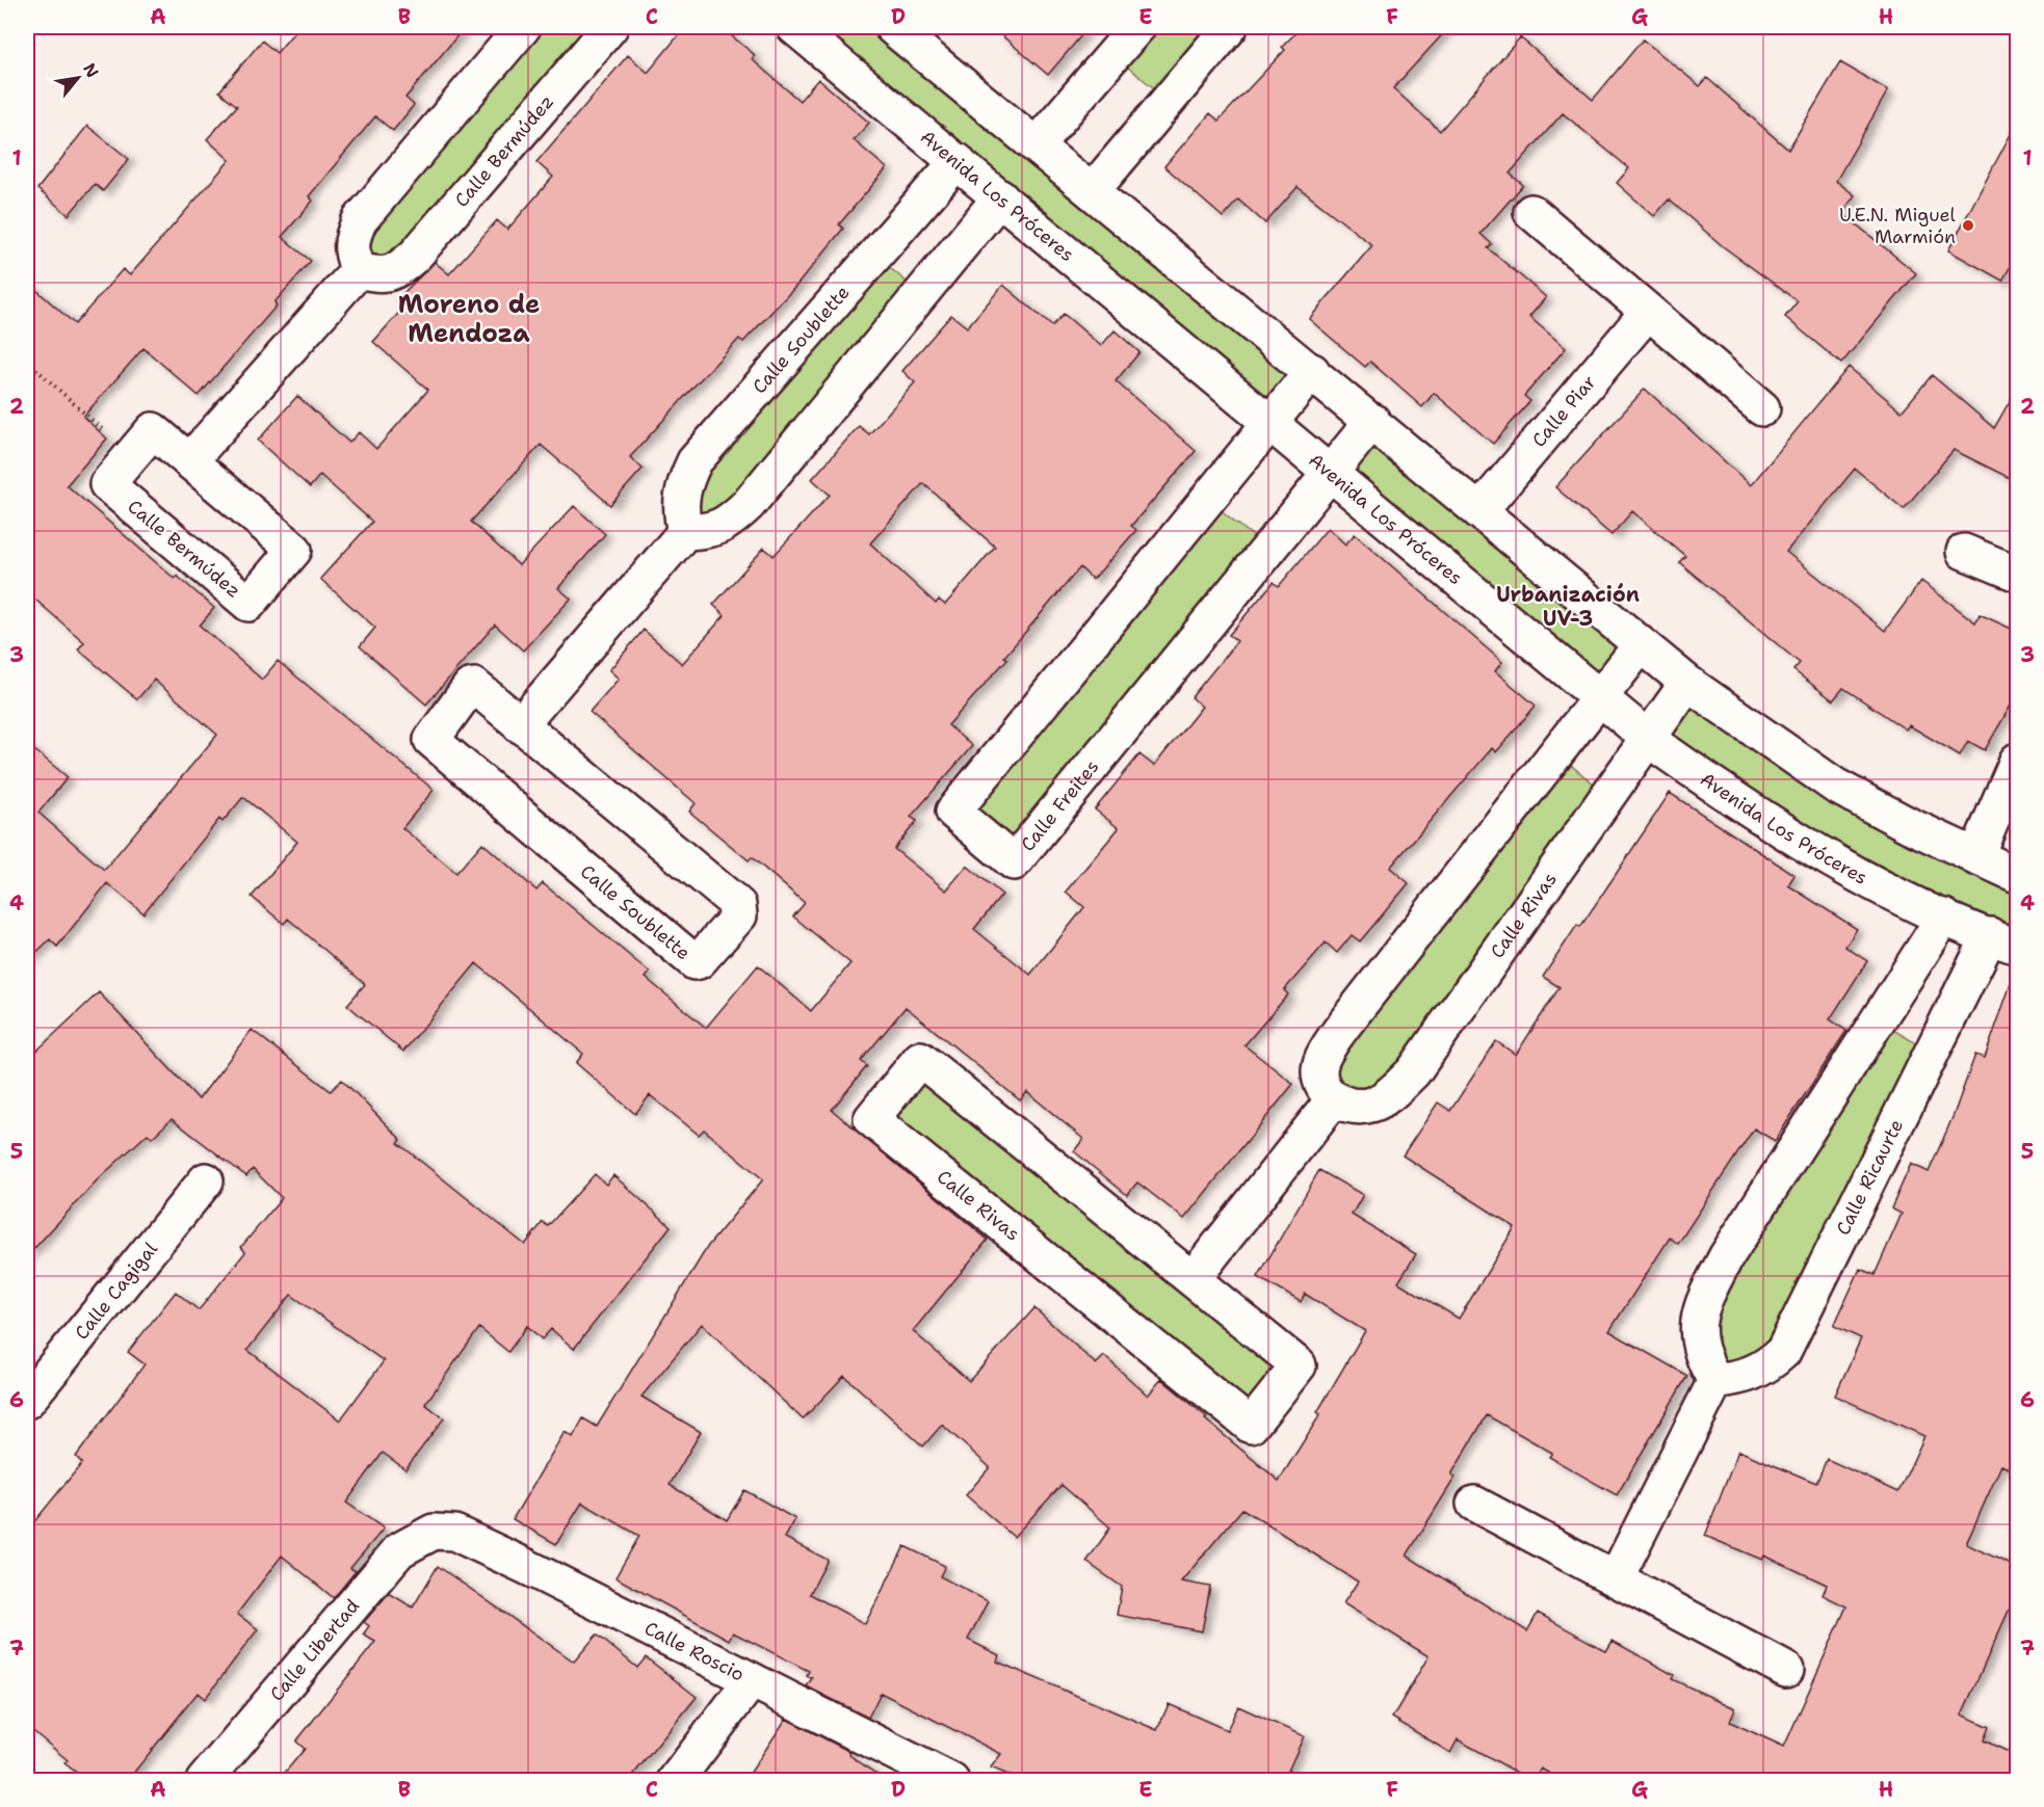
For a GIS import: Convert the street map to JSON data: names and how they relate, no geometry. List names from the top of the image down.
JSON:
{
  "streets": {
    "street": [
      "Calle Bermúdez",
      "Avenida Los Próceres",
      "Calle Soublette",
      "Calle Piar",
      "Calle Freites",
      "Calle Rivas",
      "Calle Ricaurte",
      "Calle Cagigal",
      "Calle Libertad",
      "Calle Roscio"
    ]
  },
  "crossings": [
    ["Avenida Los Próceres", "Calle Soublette"],
    ["Avenida Los Próceres", "Calle Freites"],
    ["Avenida Los Próceres", "Calle Rivas"],
    ["Avenida Los Próceres", "Calle Ricaurte"],
    ["Calle Libertad", "Calle Roscio"]
  ],
  "districts": ["Moreno de Mendoza", "Urbanización UV-3"],
  "places": ["U.E.N. Miguel Marmión"],
  "north": "top right",
  "grid": {
    "columns": [
      "A",
      "B",
      "C",
      "D",
      "E",
      "F",
      "G",
      "H"
    ],
    "rows": [
      "1",
      "2",
      "3",
      "4",
      "5",
      "6",
      "7"
    ]
  }
}
